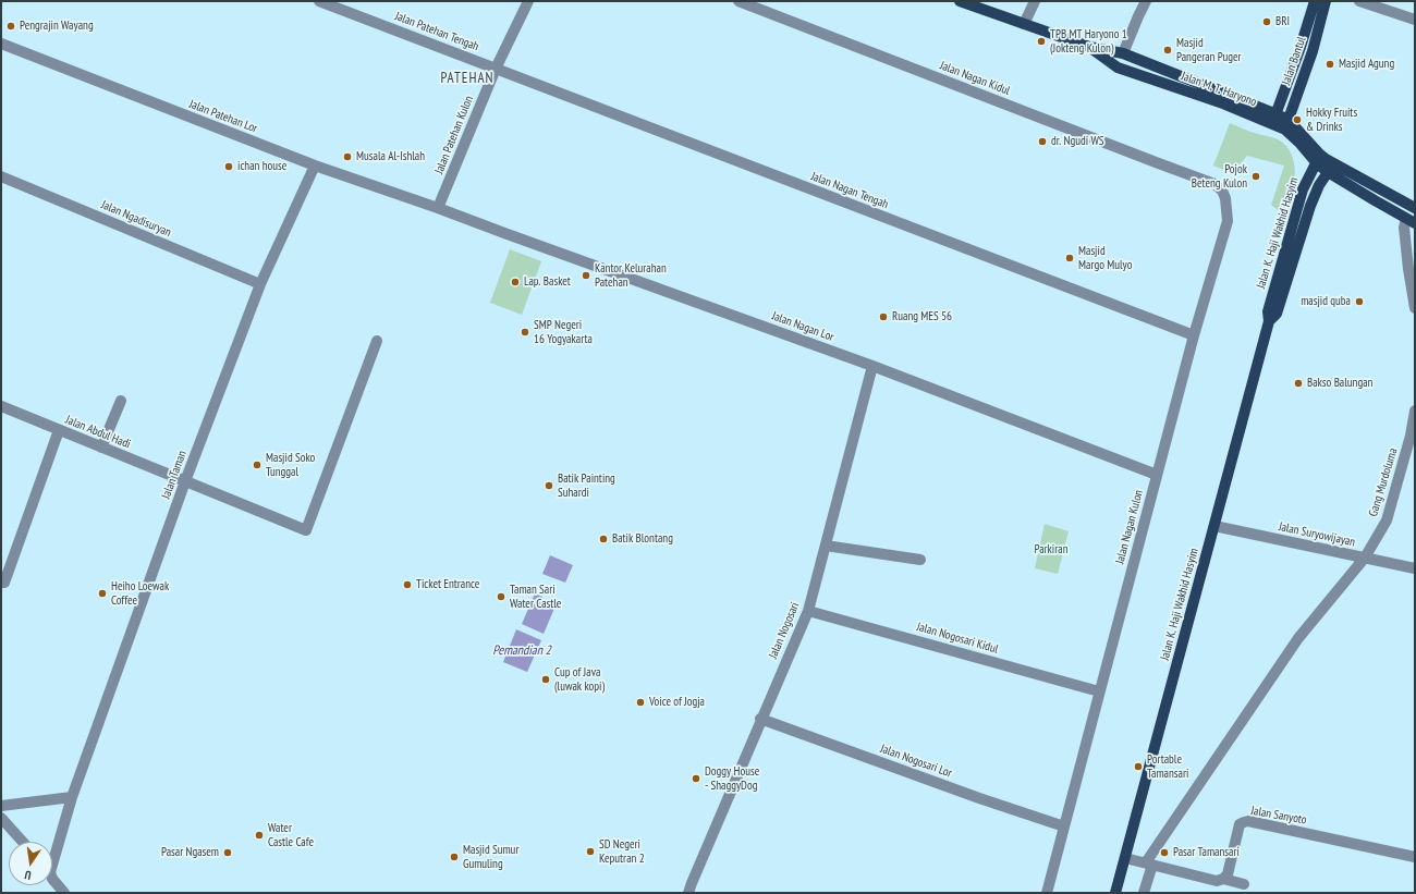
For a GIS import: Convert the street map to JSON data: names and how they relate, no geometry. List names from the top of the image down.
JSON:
{
  "streets": {
    "main road": ["Jalan Bantul", "Jalan M. T. Haryono", "Jalan K. Haji Wakhid Hasyim"],
    "street": [
      "Jalan Patehan Tengah",
      "Jalan Nagan Kidul",
      "Jalan Patehan Lor",
      "Jalan Patehan Kulon",
      "Jalan Nagan Tengah",
      "Jalan Ngadisuryan",
      "Jalan Nagan Lor",
      "Jalan Abdul Hadi",
      "Jalan Taman",
      "Gang Murdoluma",
      "Jalan Nagan Kulon",
      "Jalan Suryowijayan",
      "Jalan Nogosari",
      "Jalan Nogosari Kidul",
      "Jalan Nogosari Lor",
      "Jalan Sanyoto"
    ]
  },
  "crossings": [
    ["Jalan Patehan Tengah", "Jalan Patehan Kulon"],
    ["Jalan Patehan Tengah", "Jalan Nagan Tengah"],
    ["Jalan Bantul", "Jalan M. T. Haryono"],
    ["Jalan Nagan Kidul", "Jalan Nagan Kulon"],
    ["Jalan Patehan Lor", "Jalan Patehan Kulon"],
    ["Jalan Patehan Lor", "Jalan Nagan Lor"],
    ["Jalan Patehan Lor", "Jalan Taman"],
    ["Jalan Patehan Kulon", "Jalan Nagan Tengah"],
    ["Jalan Patehan Kulon", "Jalan Nagan Lor"],
    ["Jalan Nagan Tengah", "Jalan Nagan Kulon"],
    ["Jalan Ngadisuryan", "Jalan Taman"],
    ["Jalan K. Haji Wakhid Hasyim", "Jalan Suryowijayan"],
    ["Jalan Nagan Lor", "Jalan Nagan Kulon"],
    ["Jalan Nagan Lor", "Jalan Nogosari"],
    ["Jalan Abdul Hadi", "Jalan Taman"],
    ["Gang Murdoluma", "Jalan Suryowijayan"],
    ["Jalan Nagan Kulon", "Jalan Nogosari Kidul"],
    ["Jalan Nagan Kulon", "Jalan Nogosari Lor"],
    ["Jalan Nogosari", "Jalan Nogosari Kidul"],
    ["Jalan Nogosari", "Jalan Nogosari Lor"]
  ],
  "districts": ["PATEHAN"],
  "water": ["Pemandian 2"],
  "parks": ["Parkiran"],
  "places": [
    "BRI",
    "Pengrajin Wayang",
    "TPB MT Haryono 1 (Jokteng Kulon)",
    "Masjid Pangeran Puger",
    "Masjid Agung",
    "Hokky Fruits & Drinks",
    "dr. Ngudi WS",
    "Musala Al-Ishlah",
    "ichan house",
    "Pojok Beteng Kulon",
    "Masjid Margo Mulyo",
    "Kantor Kelurahan Patehan",
    "Lap. Basket",
    "masjid quba",
    "Ruang MES 56",
    "SMP Negeri 16 Yogyakarta",
    "Bakso Balungan",
    "Masjid Soko Tunggal",
    "Batik Painting Suhardi",
    "Batik Blontang",
    "Ticket Entrance",
    "Heiho Loewak Coffee",
    "Taman Sari Water Castle",
    "Cup of Java (luwak kopi)",
    "Voice of Jogja",
    "Portable Tamansari",
    "Doggy House - ShaggyDog",
    "Water Castle Cafe",
    "SD Negeri Keputran 2",
    "Pasar Ngasem",
    "Pasar Tamansari",
    "Masjid Sumur Gumuling"
  ],
  "north": "bottom"
}
